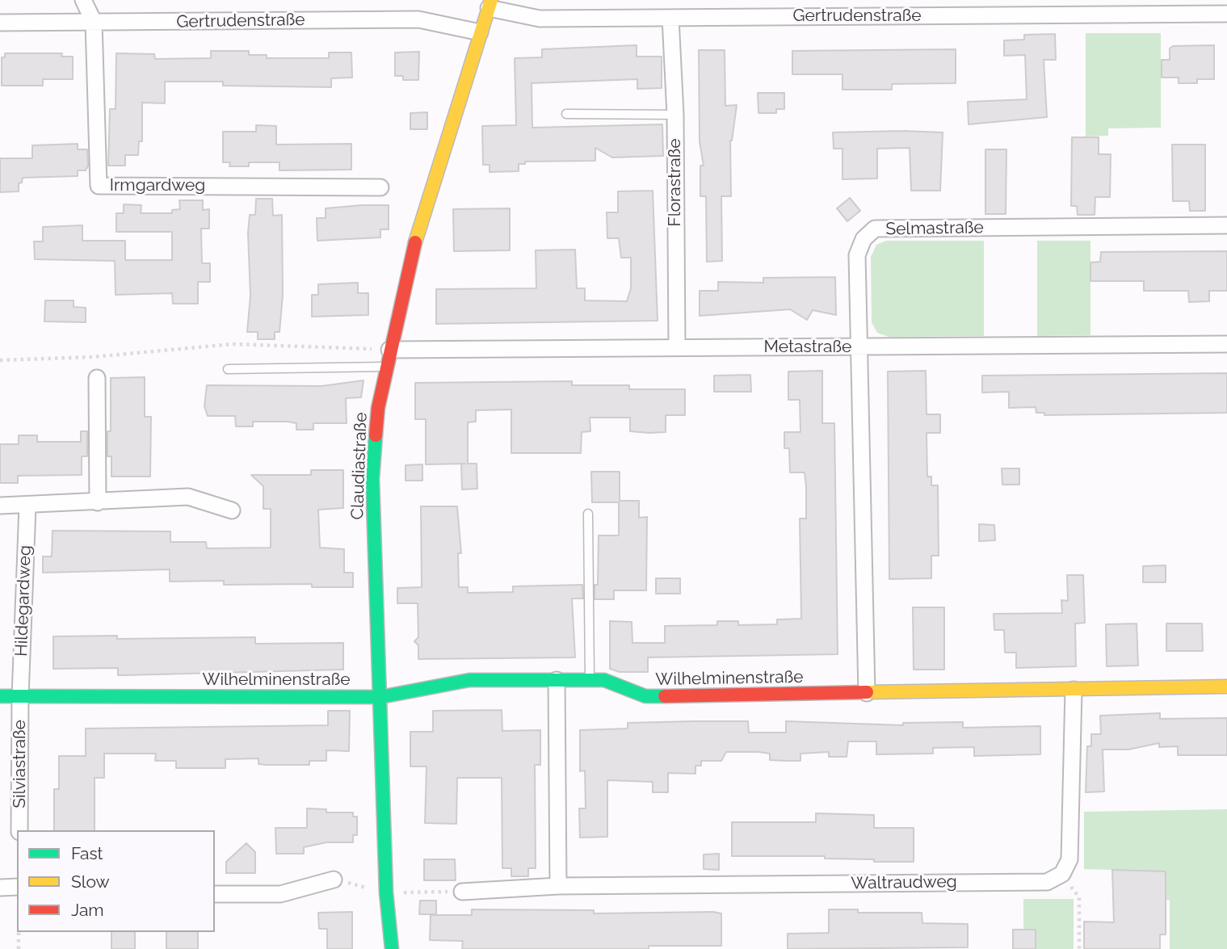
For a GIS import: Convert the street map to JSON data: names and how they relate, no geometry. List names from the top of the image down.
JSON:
{
  "streets": {
    "street": [
      "Gertrudenstraße",
      "Florastraße",
      "Irmgardweg",
      "Selmastraße",
      "Metastraße",
      "Claudiastraße",
      "Hildegardweg",
      "Wilhelminenstraße",
      "Silviastraße",
      "Waltraudweg"
    ]
  },
  "crossings": [
    ["Gertrudenstraße", "Florastraße"],
    ["Gertrudenstraße", "Irmgardweg"],
    ["Gertrudenstraße", "Claudiastraße"],
    ["Florastraße", "Metastraße"],
    ["Selmastraße", "Metastraße"],
    ["Selmastraße", "Wilhelminenstraße"],
    ["Metastraße", "Claudiastraße"],
    ["Claudiastraße", "Wilhelminenstraße"],
    ["Hildegardweg", "Wilhelminenstraße"],
    ["Hildegardweg", "Silviastraße"],
    ["Wilhelminenstraße", "Silviastraße"]
  ],
  "legend": ["Fast", "Slow", "Jam"]
}
